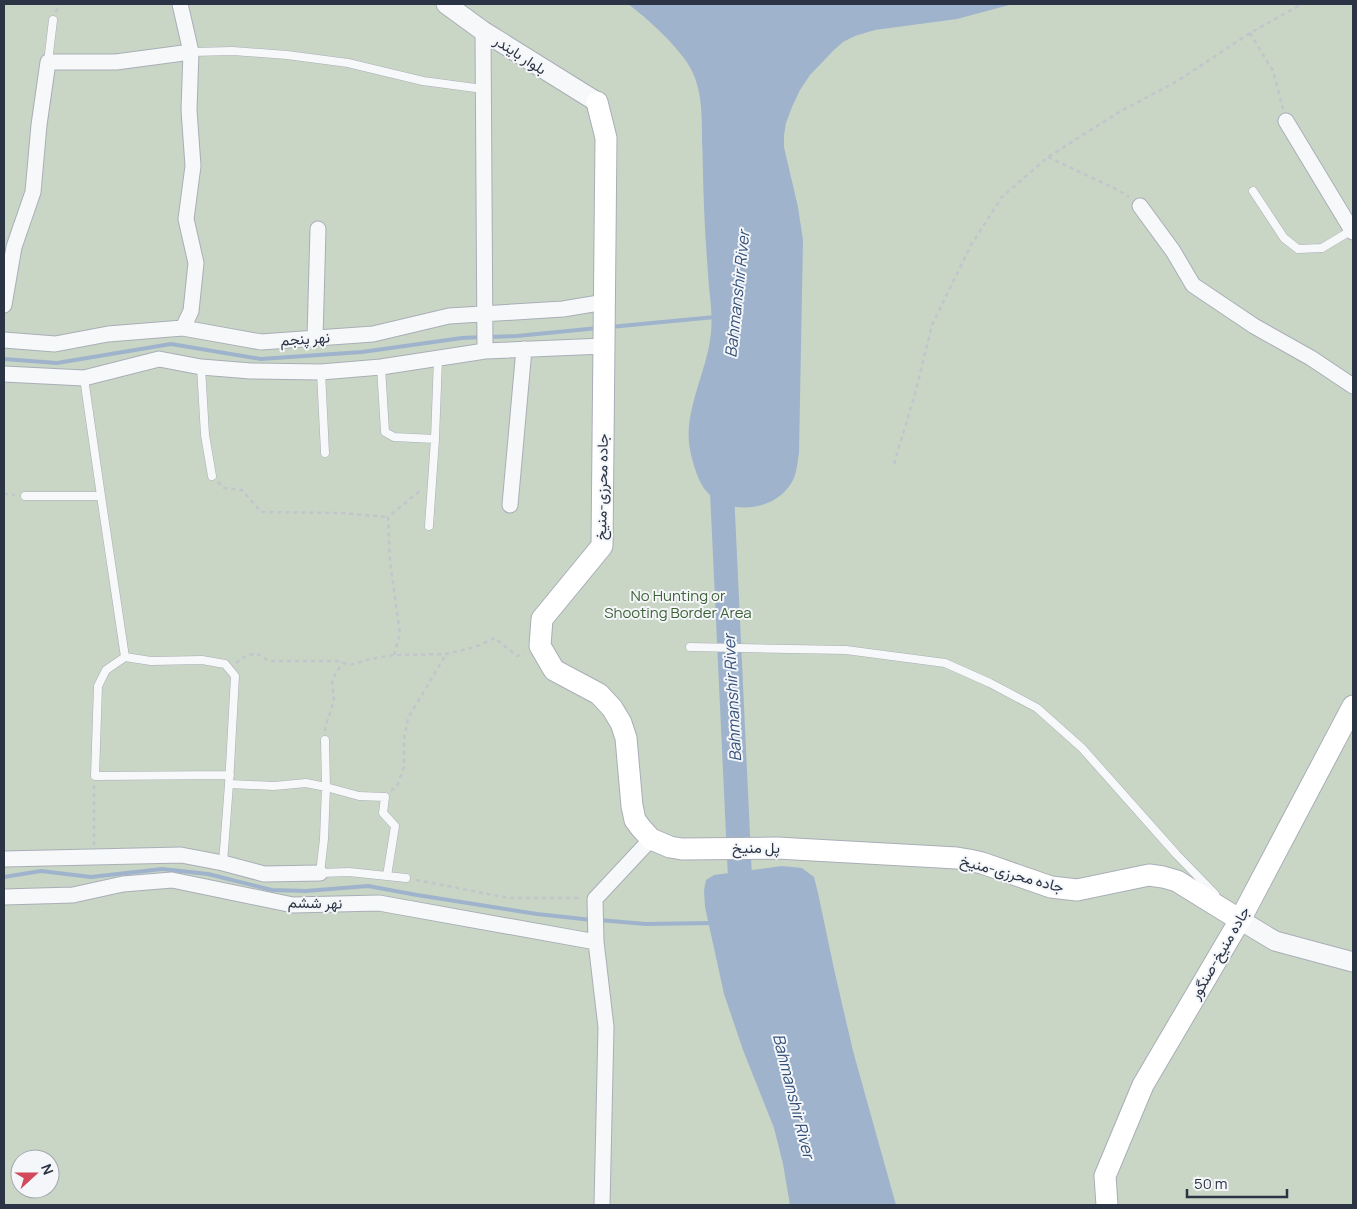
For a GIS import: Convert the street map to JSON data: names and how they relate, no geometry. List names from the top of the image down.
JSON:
{
  "streets": {
    "main road": ["جاده محرزی-منیخ", "پل منیخ", "جاده منیخ-صنگور"],
    "street": ["بلوار بایندر", "نهر پنجم", "نهر ششم"]
  },
  "crossings": [
    ["نهر پنجم", "جاده محرزی-منیخ"],
    ["جاده محرزی-منیخ", "پل منیخ"],
    ["جاده محرزی-منیخ", "جاده منیخ-صنگور"]
  ],
  "water": ["Bahmanshir River"],
  "parks": ["No Hunting or Shooting Border Area"],
  "scale_bar": "50 m",
  "north": "right"
}
